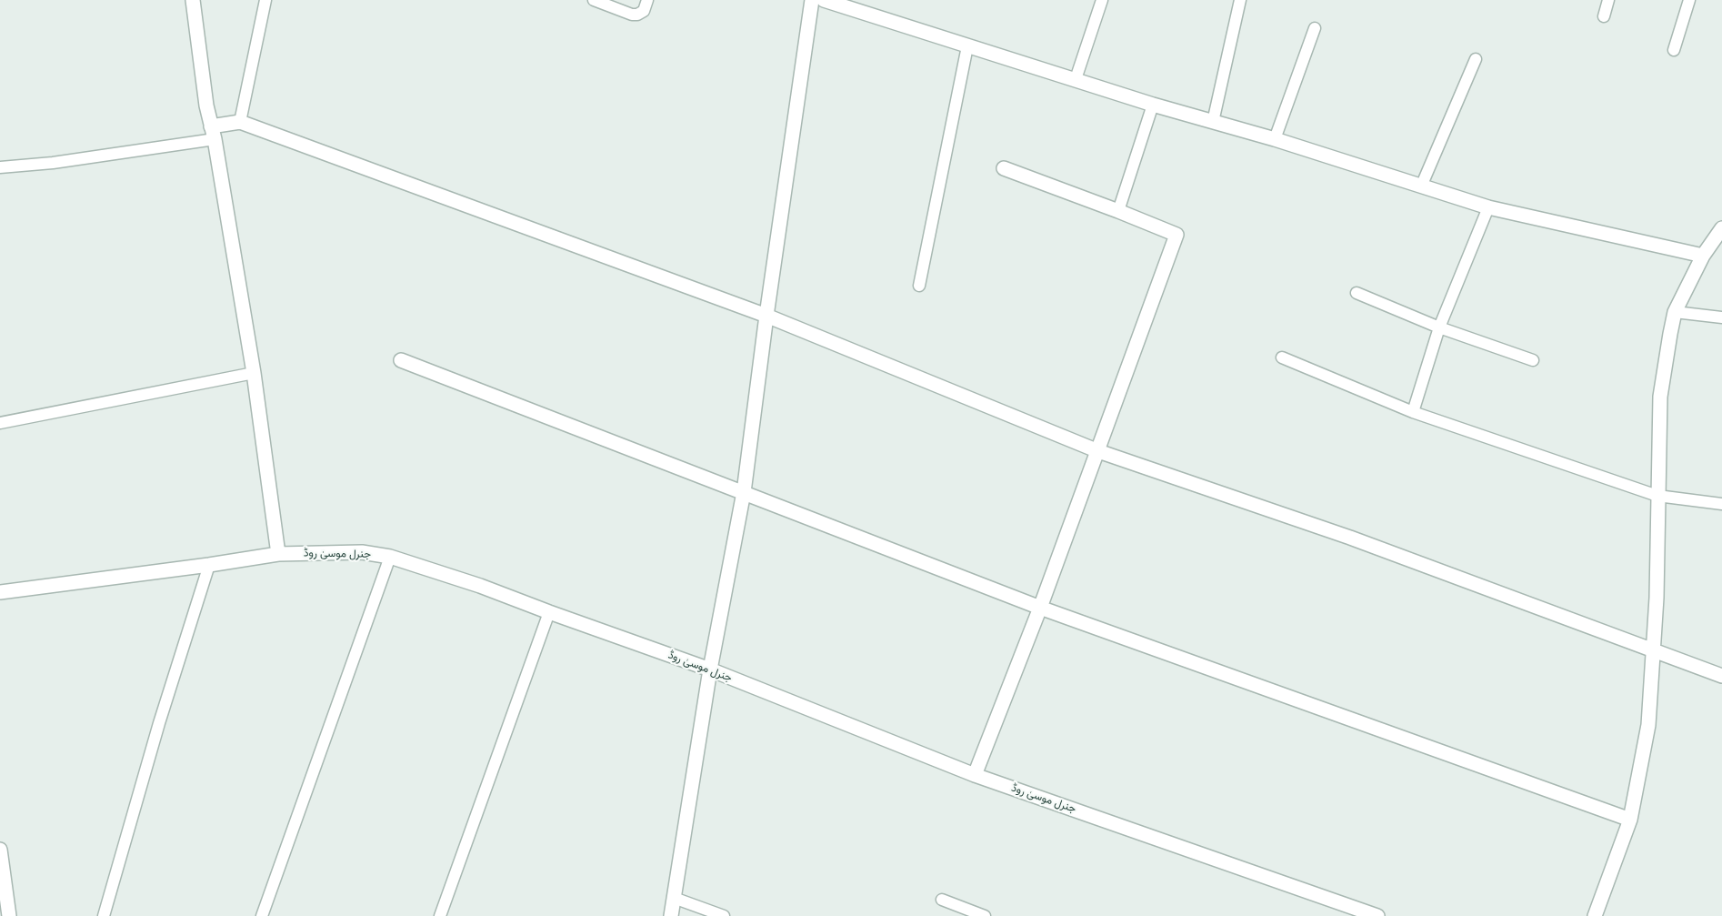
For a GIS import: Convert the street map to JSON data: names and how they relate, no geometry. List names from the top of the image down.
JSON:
{
  "streets": {
    "street": ["جنرل موسیٰ روڈ"]
  }
}
